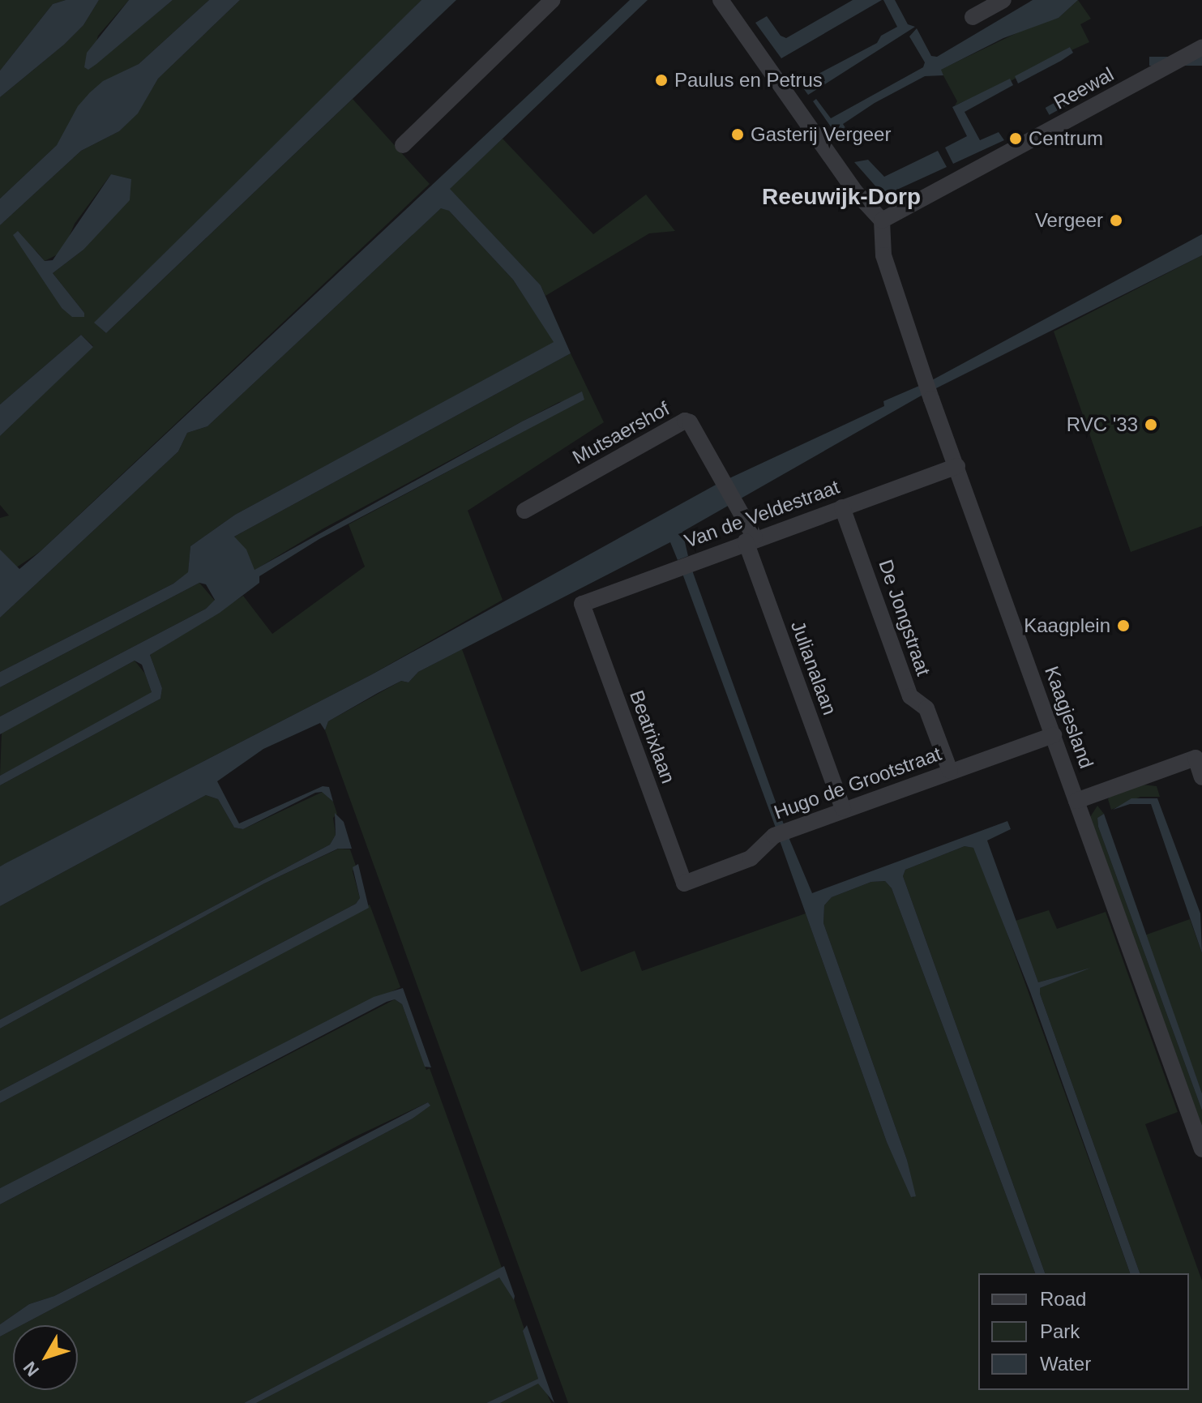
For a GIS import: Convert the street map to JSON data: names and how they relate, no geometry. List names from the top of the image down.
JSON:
{
  "streets": {
    "street": [
      "Reewal",
      "Mutsaershof",
      "Van de Veldestraat",
      "De Jongstraat",
      "Julianalaan",
      "Kaagjesland",
      "Beatrixlaan",
      "Hugo de Grootstraat"
    ]
  },
  "crossings": [
    ["Reewal", "Kaagjesland"],
    ["Mutsaershof", "Van de Veldestraat"],
    ["Mutsaershof", "Julianalaan"],
    ["Van de Veldestraat", "De Jongstraat"],
    ["Van de Veldestraat", "Julianalaan"],
    ["Van de Veldestraat", "Kaagjesland"],
    ["Van de Veldestraat", "Beatrixlaan"],
    ["De Jongstraat", "Hugo de Grootstraat"],
    ["Julianalaan", "Hugo de Grootstraat"],
    ["Kaagjesland", "Hugo de Grootstraat"],
    ["Beatrixlaan", "Hugo de Grootstraat"]
  ],
  "districts": ["Reeuwijk-Dorp"],
  "places": [
    "Paulus en Petrus",
    "Gasterij Vergeer",
    "Centrum",
    "Vergeer",
    "RVC '33",
    "Kaagplein"
  ],
  "legend": ["Road", "Park", "Water"],
  "north": "bottom left"
}
